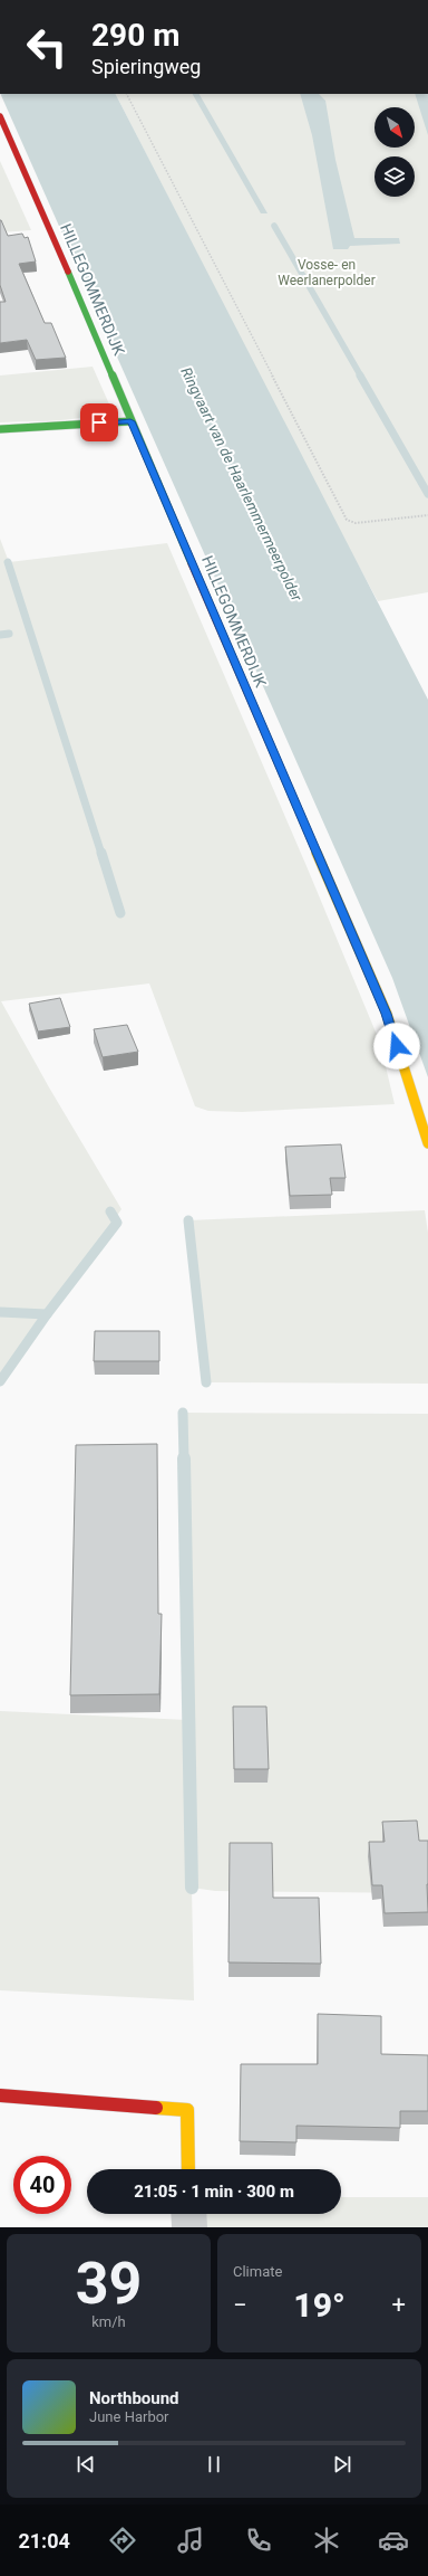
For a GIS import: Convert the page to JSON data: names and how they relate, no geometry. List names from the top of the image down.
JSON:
{
  "streets": {
    "street": ["HILLEGOMMERDIJK"]
  },
  "water": ["Ringvaart van de Haarlemmermeerpolder"],
  "parks": ["Vosse- en Weerlanerpolder"],
  "north": "bottom right",
  "page": {
    "turn": ["290 m", "Spieringweg"],
    "limit": "40",
    "trip": "21:05 · 1 min · 300 m",
    "tile": [
      ["39", "km/h"],
      "Climate"
    ],
    "heat": ["−", "19°", "+"],
    "song": ["Northbound", "June Harbor"],
    "tabs": "21:04"
  }
}
